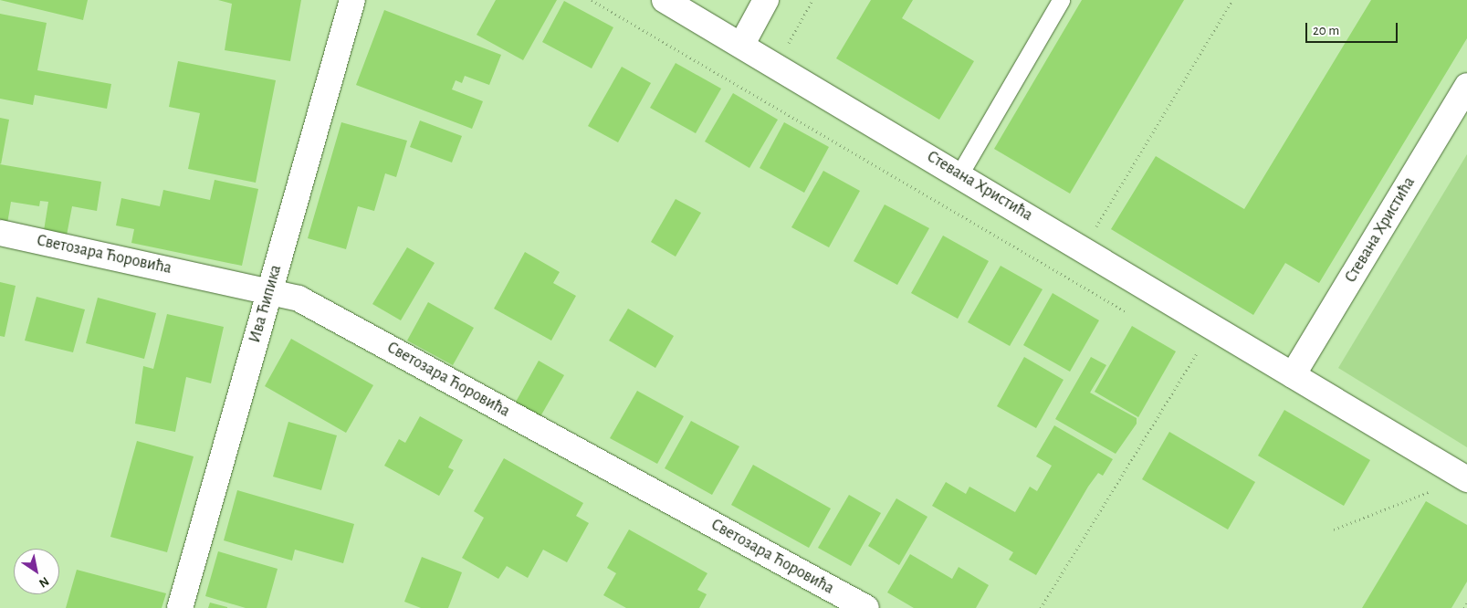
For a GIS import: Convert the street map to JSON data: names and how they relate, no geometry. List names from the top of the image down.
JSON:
{
  "streets": {
    "street": ["Стевана Христића", "Светозара Ћоровића", "Ива Ћипика"]
  },
  "crossings": [
    ["Светозара Ћоровића", "Ива Ћипика"]
  ],
  "scale_bar": "20 m",
  "north": "bottom right"
}
